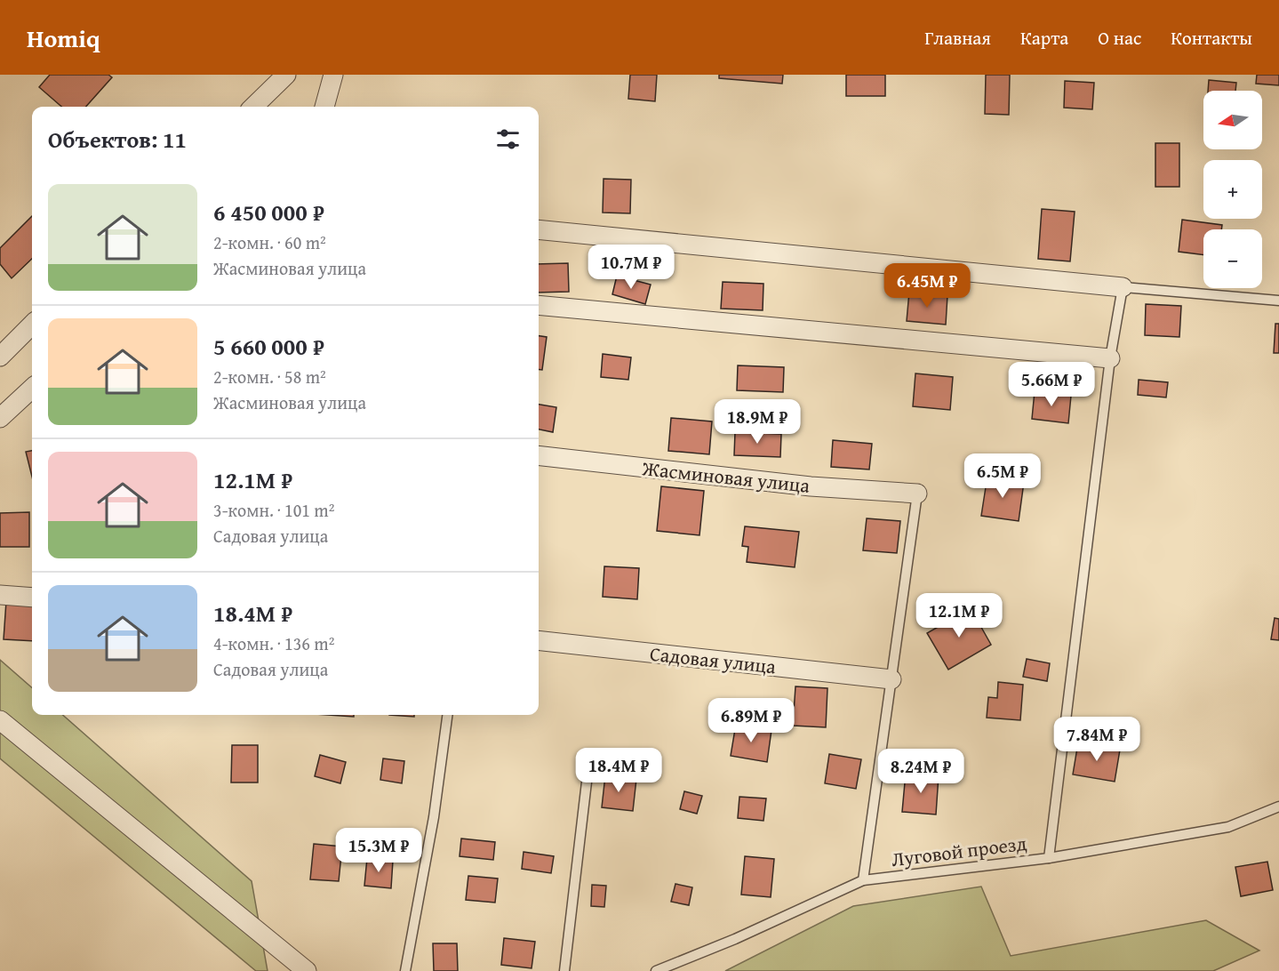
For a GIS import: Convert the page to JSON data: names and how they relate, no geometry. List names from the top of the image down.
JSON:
{
  "streets": {
    "street": ["Жасминовая улица", "Садовая улица"],
    "lane": ["Луговой проезд"]
  },
  "north": "left",
  "page": {
    "header": "Homiq",
    "nav": [
      "Главная",
      "Карта",
      "О нас",
      "Контакты"
    ],
    "map_buttons": ["+", "−"],
    "heading": "Объектов: 11",
    "list": [
      {
        "name": "6 450 000 ₽",
        "note": "2-комн. · 60 m² · Жасминовая улица"
      },
      {
        "name": "5 660 000 ₽",
        "note": "2-комн. · 58 m² · Жасминовая улица"
      },
      {
        "name": "12.1M ₽",
        "note": "3-комн. · 101 m² · Садовая улица"
      },
      {
        "name": "18.4M ₽",
        "note": "4-комн. · 136 m² · Садовая улица"
      }
    ],
    "price": [
      "10.7M ₽",
      "6.45M ₽",
      "5.66M ₽",
      "18.9M ₽",
      "6.5M ₽",
      "12.1M ₽",
      "6.89M ₽",
      "7.84M ₽",
      "18.4M ₽",
      "8.24M ₽",
      "15.3M ₽"
    ]
  }
}
